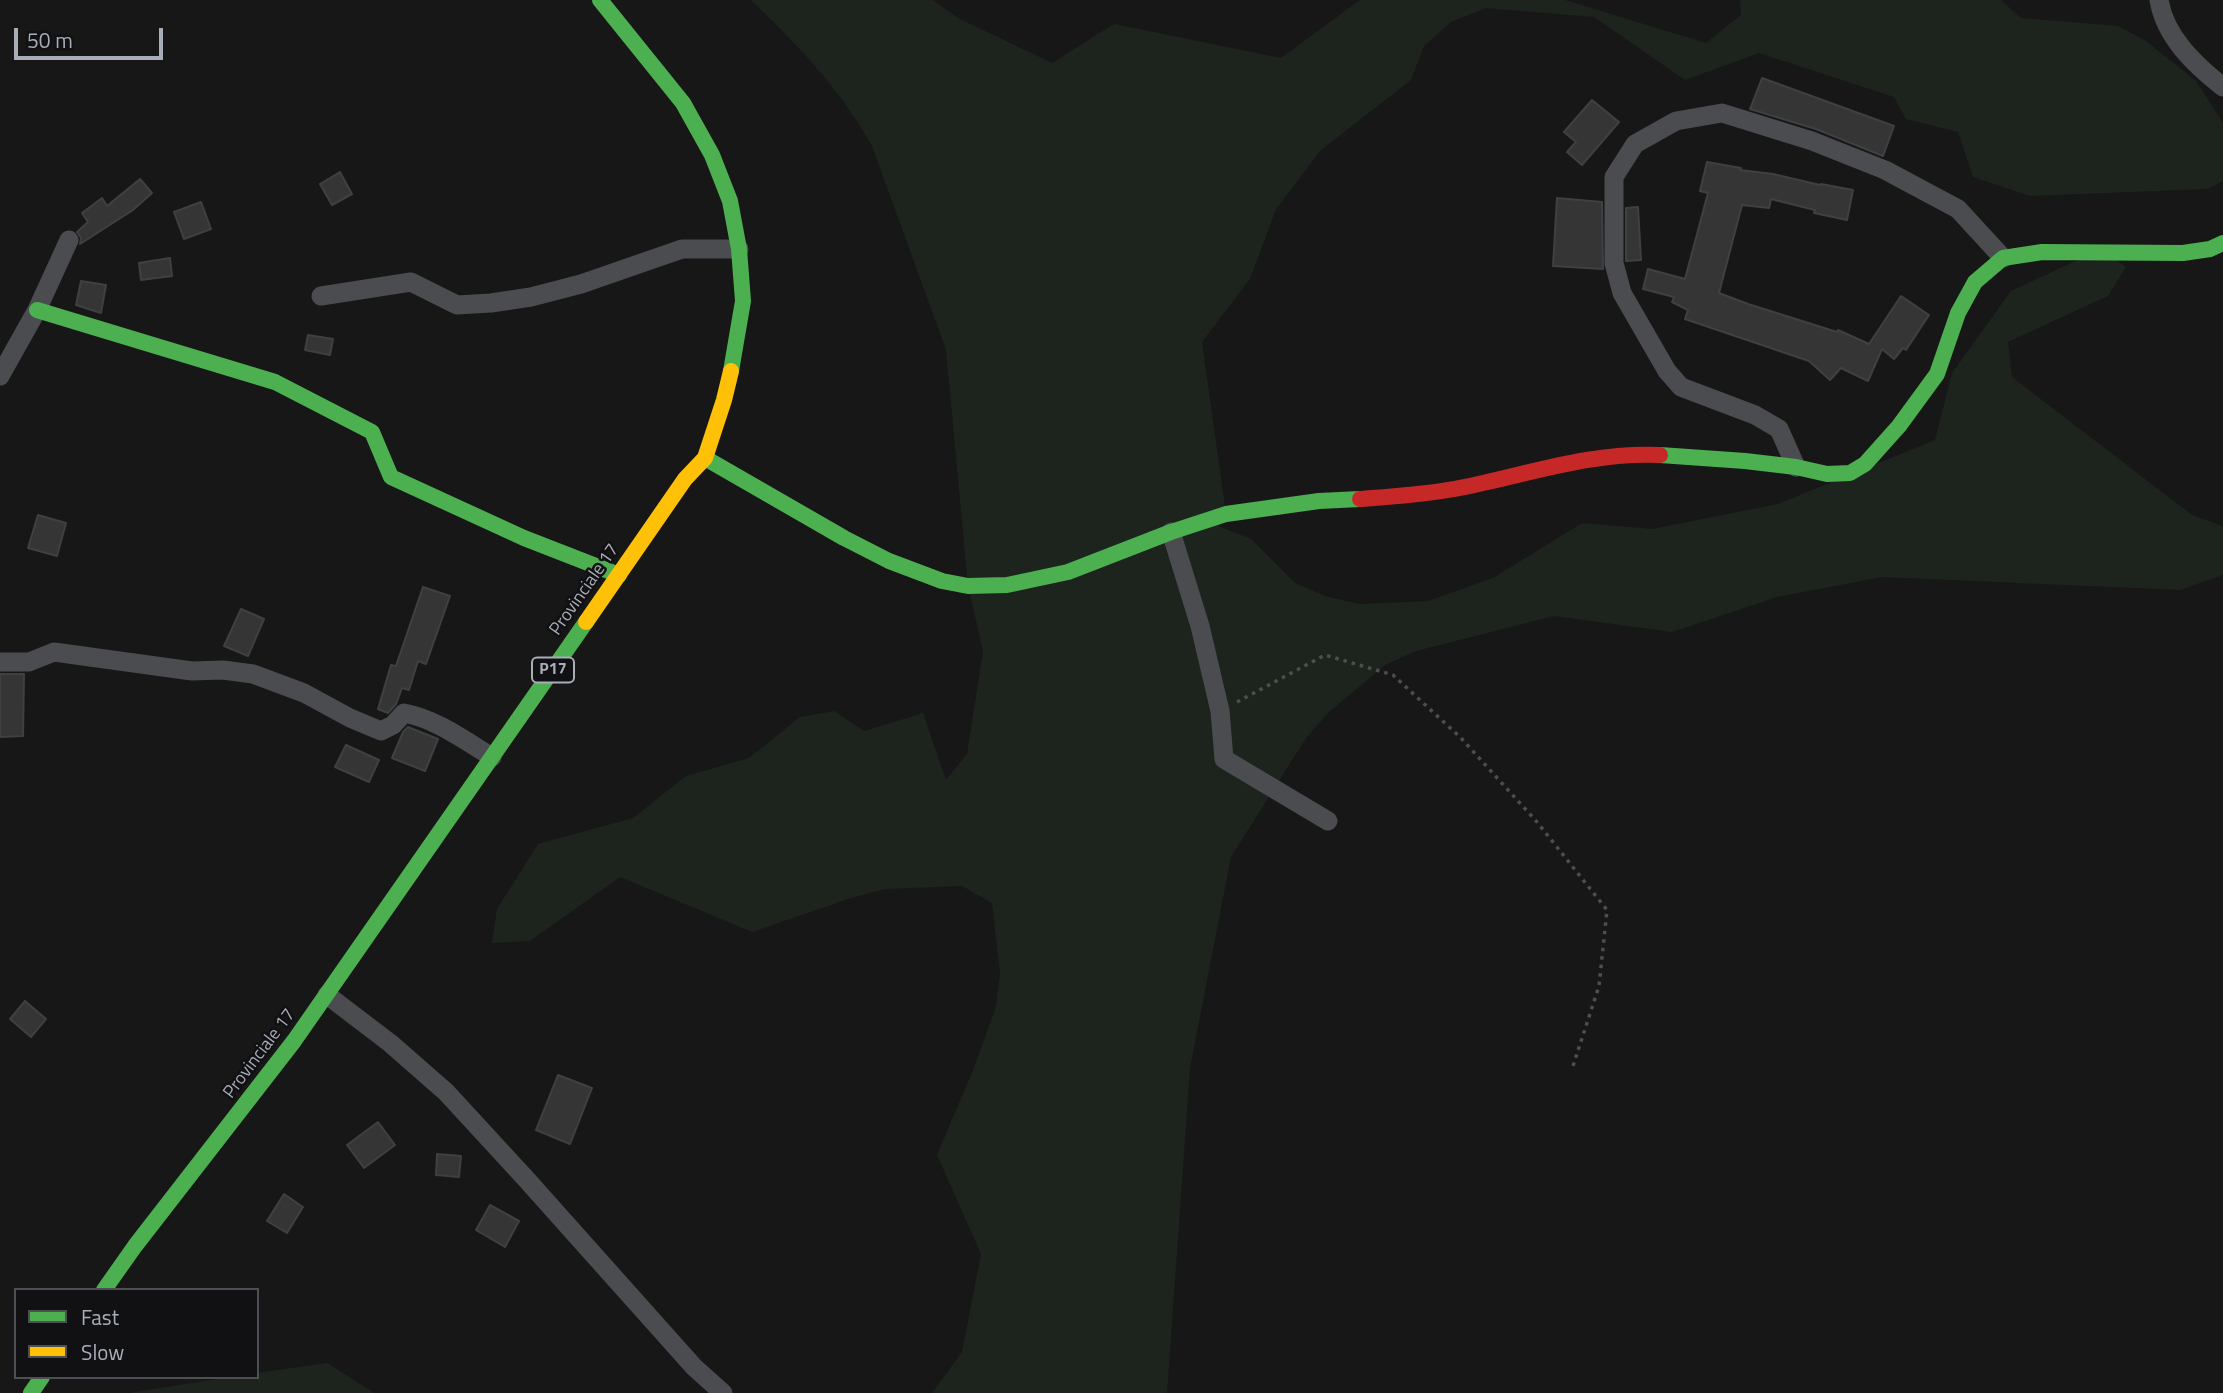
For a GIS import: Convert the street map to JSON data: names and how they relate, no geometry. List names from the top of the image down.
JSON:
{
  "streets": {
    "street": ["Provinciale 17", "P17"]
  },
  "legend": ["Fast", "Slow"],
  "scale_bar": "50 m"
}
